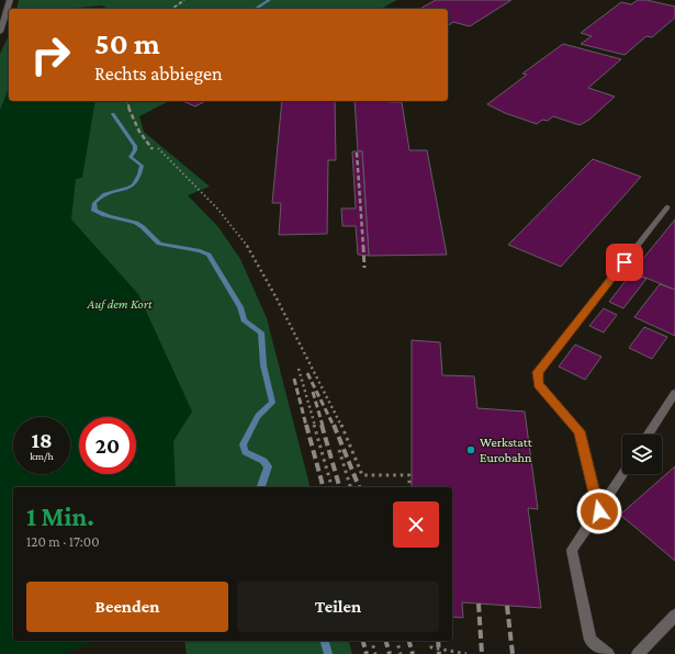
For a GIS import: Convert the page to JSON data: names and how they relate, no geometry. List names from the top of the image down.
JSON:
{
  "parks": ["Auf dem Kort"],
  "places": ["Werkstatt Eurobahn"],
  "page": {
    "turn": ["50 m", "Rechts abbiegen"],
    "speed": "18 km/h",
    "limit": "20",
    "heading": ["1 Min.", "120 m · 17:00"],
    "buttons": ["Beenden", "Teilen"]
  }
}
